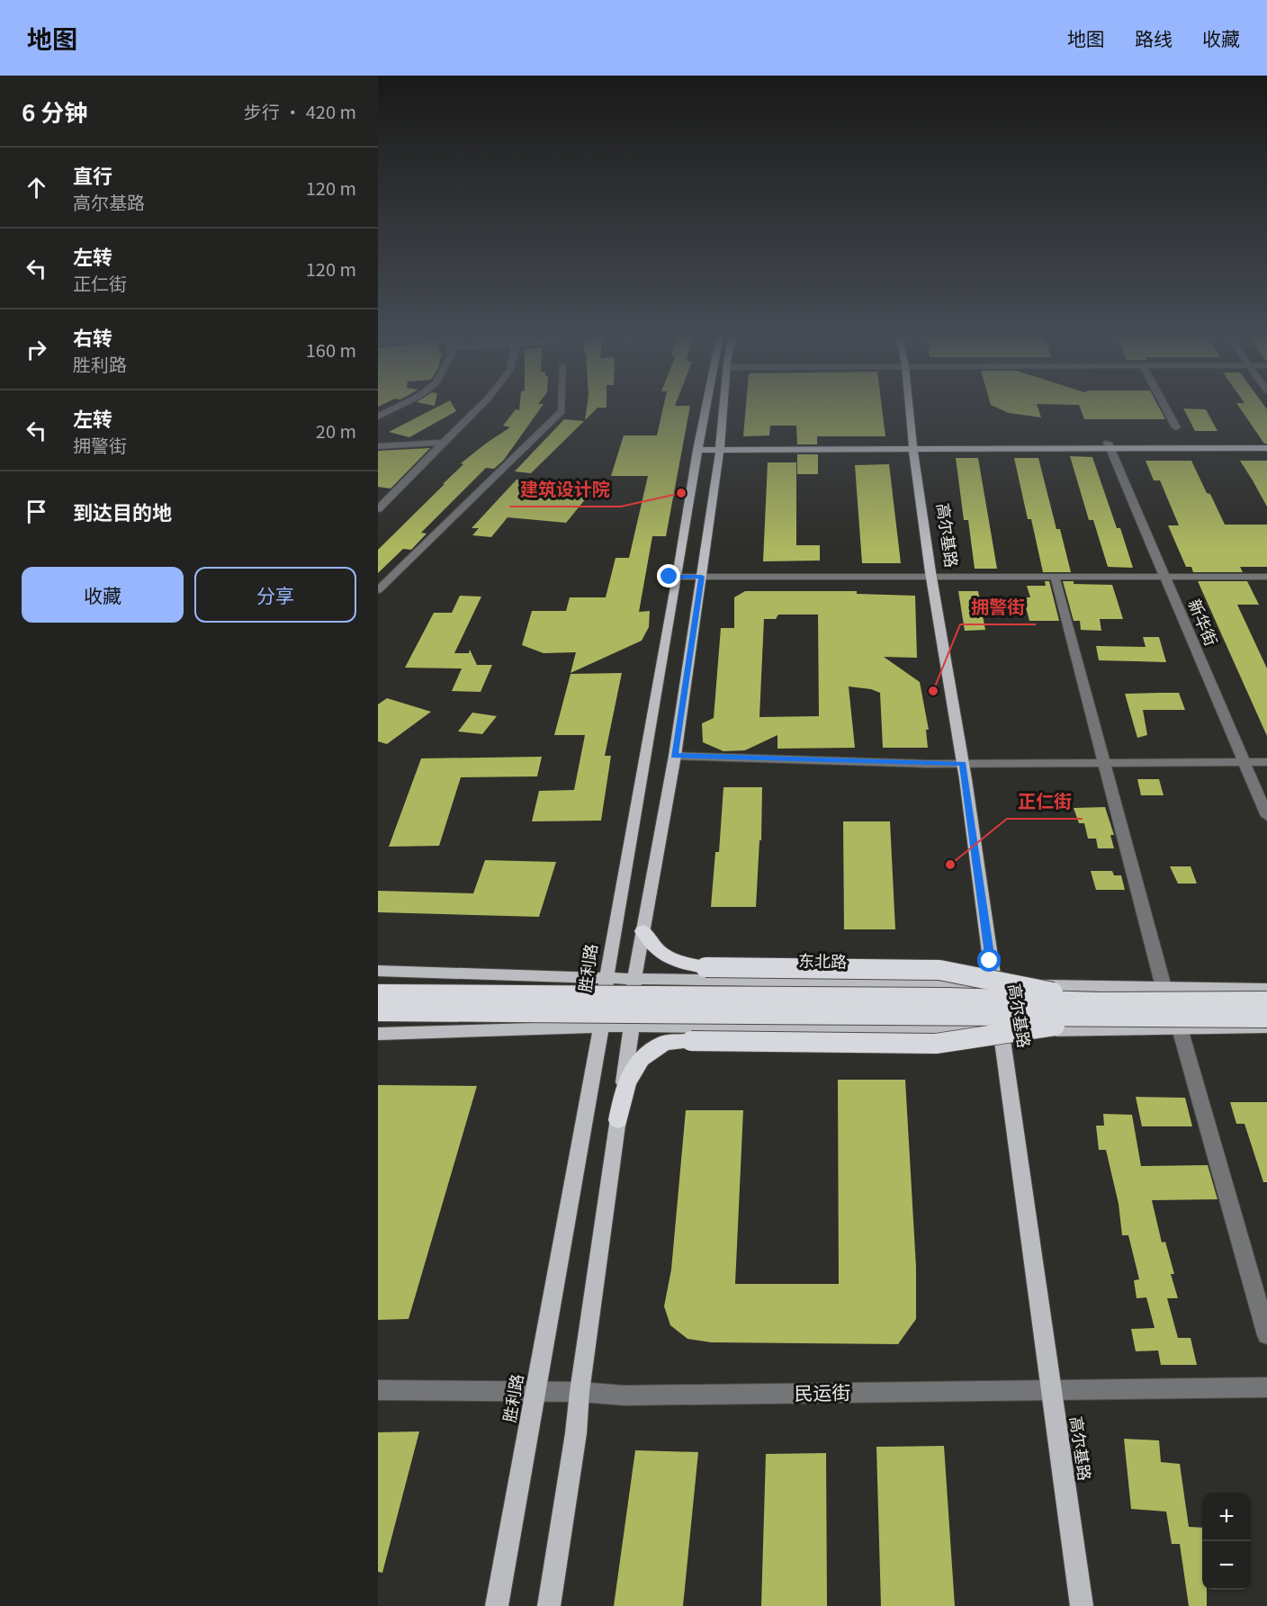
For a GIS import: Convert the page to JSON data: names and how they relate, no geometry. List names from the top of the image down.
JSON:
{
  "streets": {
    "main road": ["高尔基路", "东北路", "胜利路"],
    "street": ["新华街", "民运街"]
  },
  "crossings": [
    ["高尔基路", "东北路"],
    ["高尔基路", "民运街"],
    ["东北路", "胜利路"],
    ["胜利路", "民运街"]
  ],
  "places": ["建筑设计院", "拥警街", "正仁街"],
  "page": {
    "header": "地图",
    "nav": ["地图", "路线", "收藏"],
    "heading": ["6 分钟", "步行 · 420 m"],
    "list": [
      ["直行", "高尔基路", "120 m"],
      ["左转", "正仁街", "120 m"],
      ["右转", "胜利路", "160 m"],
      ["左转", "拥警街", "20 m"],
      "到达目的地"
    ],
    "buttons": ["收藏", "分享"],
    "map_buttons": ["+", "−"]
  }
}
